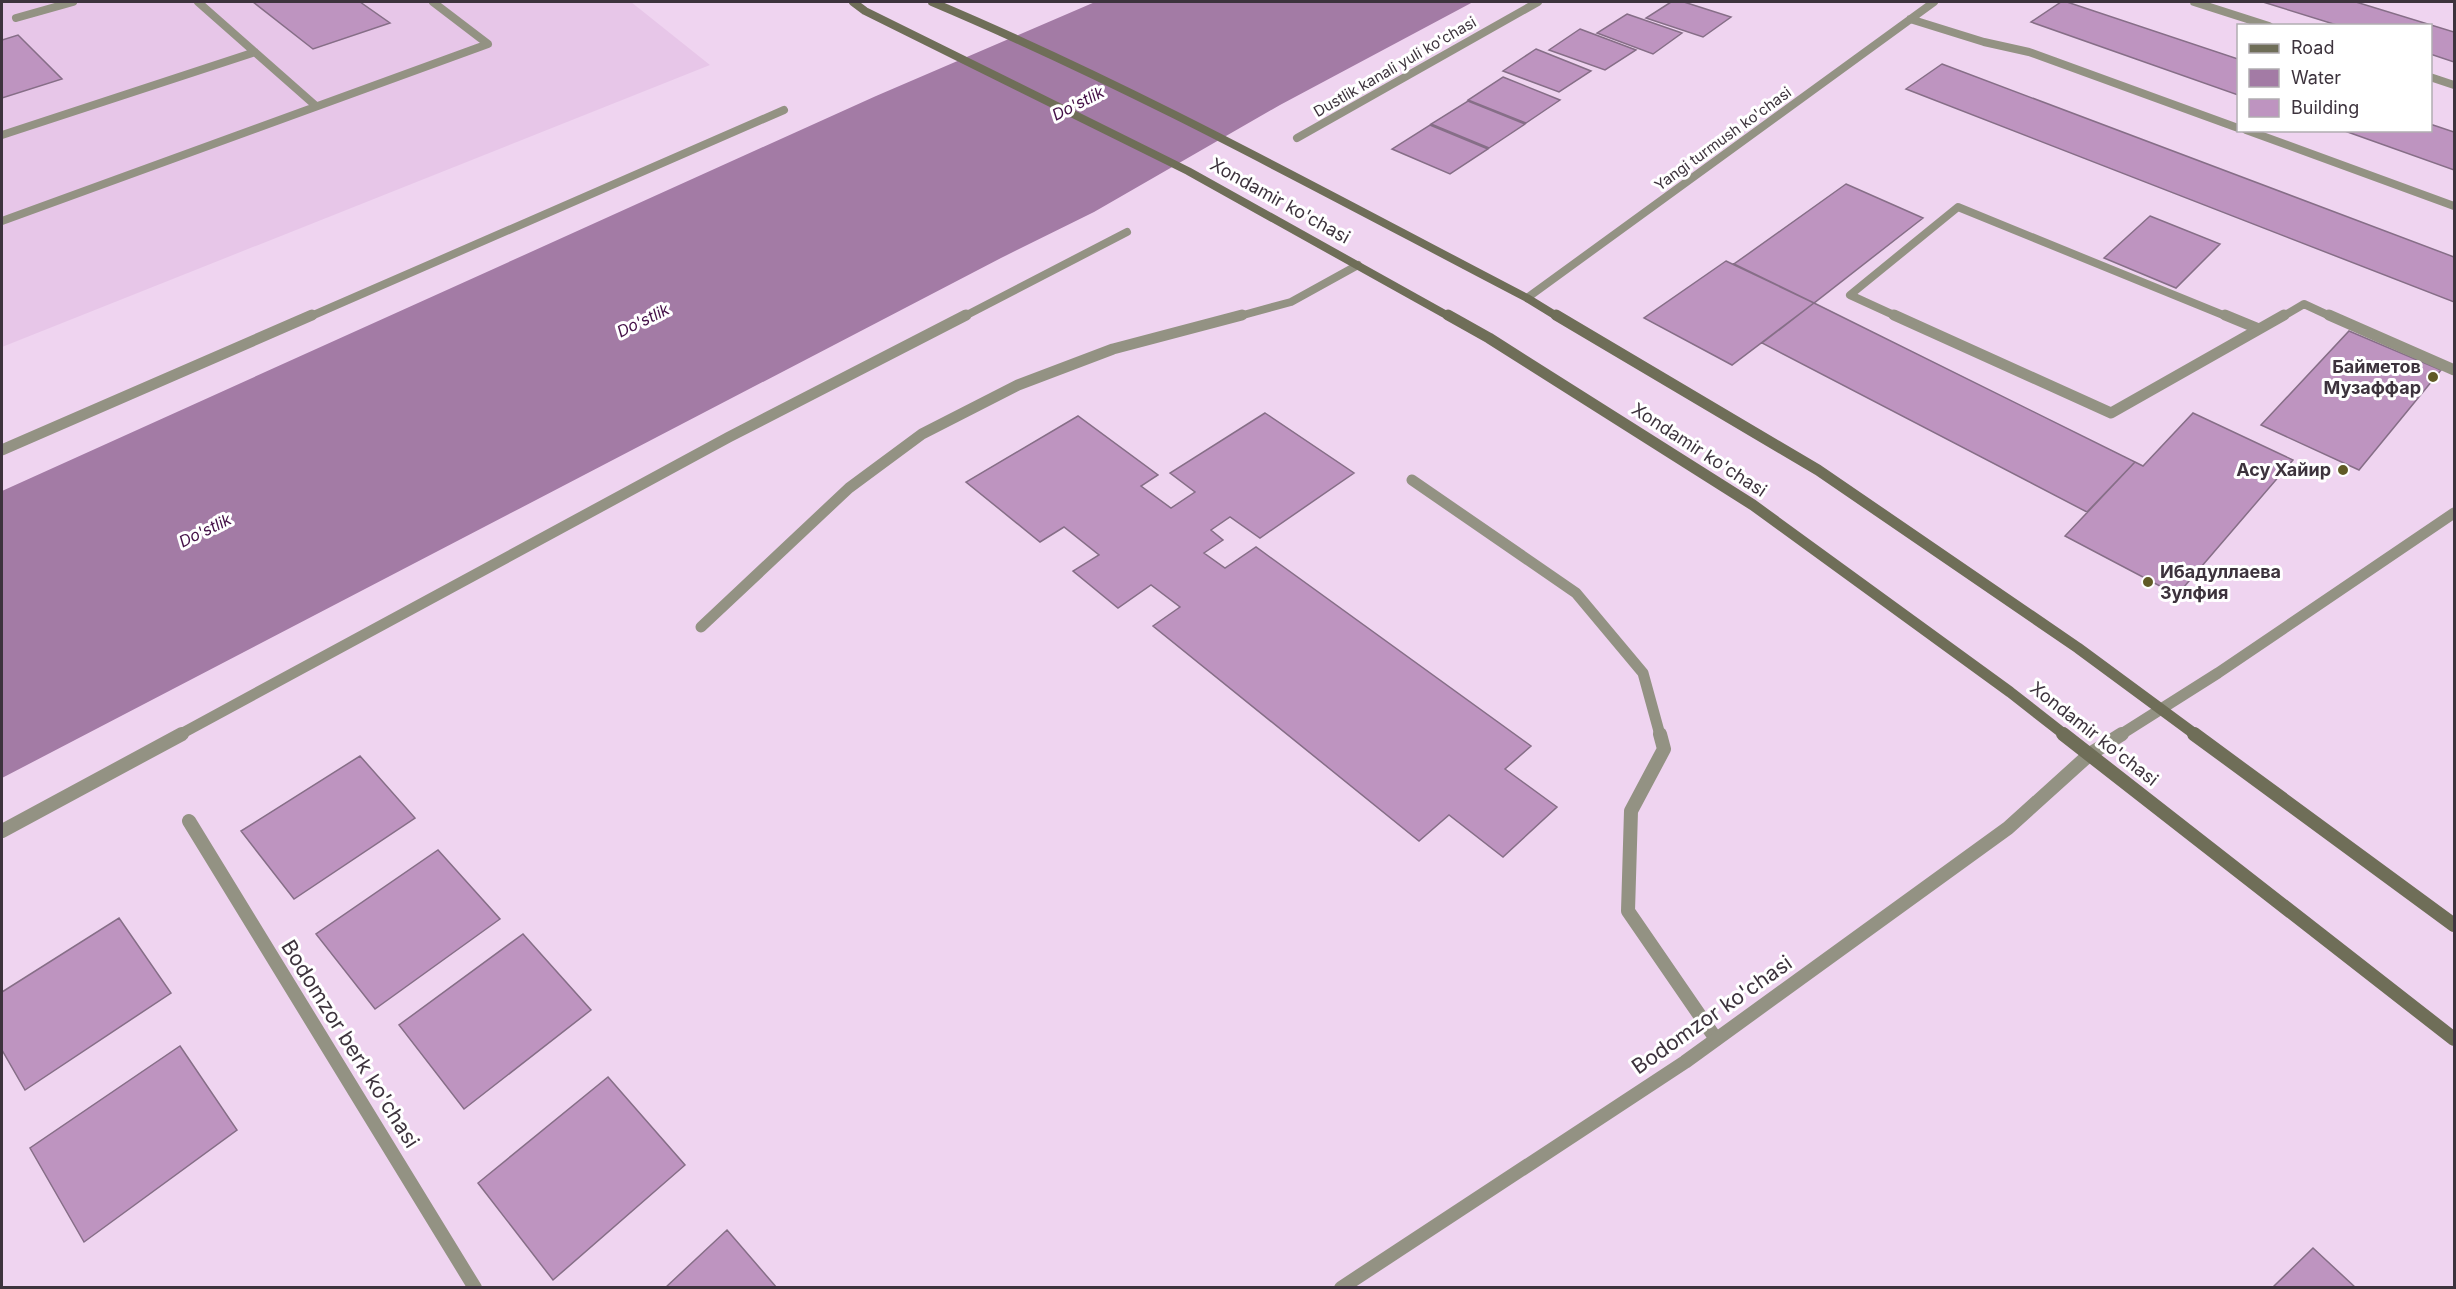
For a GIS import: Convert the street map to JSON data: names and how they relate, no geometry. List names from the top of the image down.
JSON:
{
  "streets": {
    "main road": ["Xondamir ko'chasi"],
    "street": [
      "Dustlik kanali yuli ko'chasi",
      "Yangi turmush ko'chasi",
      "Bodomzor ko'chasi",
      "Bodomzor berk ko'chasi"
    ]
  },
  "crossings": [
    ["Yangi turmush ko'chasi", "Xondamir ko'chasi"],
    ["Xondamir ko'chasi", "Bodomzor ko'chasi"]
  ],
  "water": ["Do'stlik"],
  "places": ["Байметов Музаффар", "Асу Хайир", "Ибадуллаева Зулфия"],
  "legend": ["Road", "Water", "Building"]
}
